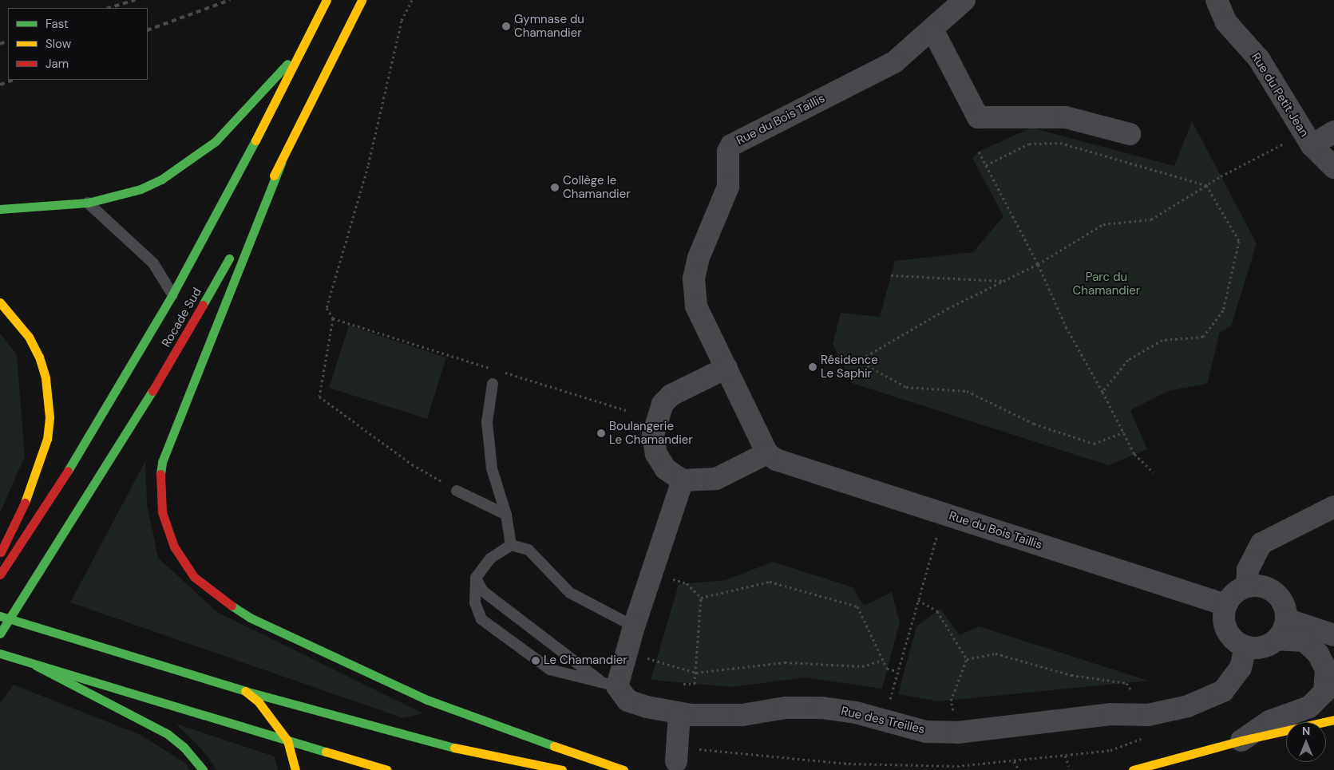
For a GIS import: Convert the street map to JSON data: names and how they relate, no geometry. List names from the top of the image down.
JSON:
{
  "streets": {
    "main road": ["Rocade Sud"],
    "street": ["Rue du Petit Jean", "Rue du Bois Taillis", "Rue des Treilles"]
  },
  "crossings": [
    ["Rue du Bois Taillis", "Rue des Treilles"]
  ],
  "parks": ["Parc du Chamandier"],
  "places": [
    "Gymnase du Chamandier",
    "Collège le Chamandier",
    "Résidence Le Saphir",
    "Boulangerie Le Chamandier",
    "Le Chamandier"
  ],
  "legend": ["Fast", "Slow", "Jam"],
  "north": "top"
}
